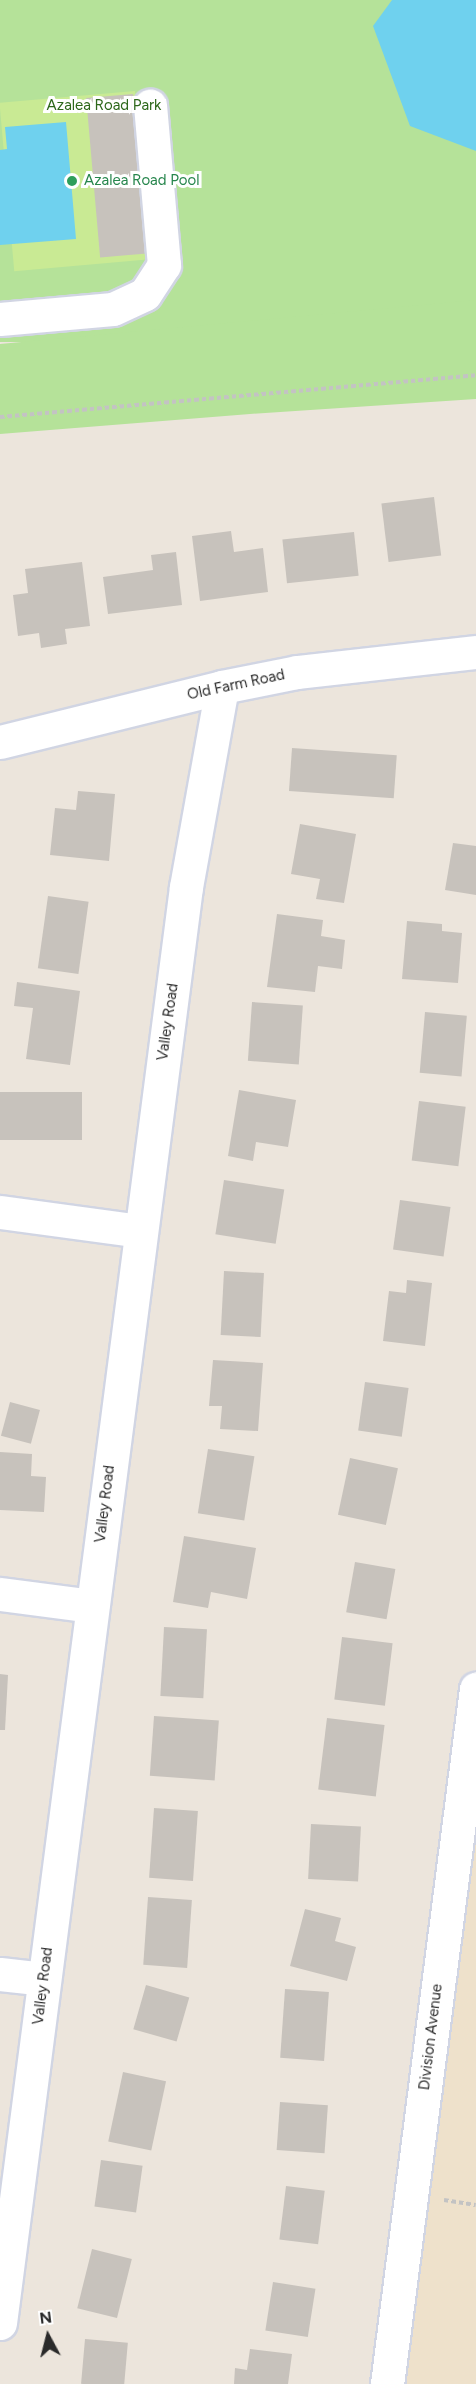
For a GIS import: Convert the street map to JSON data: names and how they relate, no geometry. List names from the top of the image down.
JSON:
{
  "streets": {
    "street": ["Old Farm Road", "Valley Road", "Division Avenue"]
  },
  "crossings": [
    ["Old Farm Road", "Valley Road"]
  ],
  "parks": ["Azalea Road Park"],
  "places": ["Azalea Road Pool"],
  "north": "top"
}
